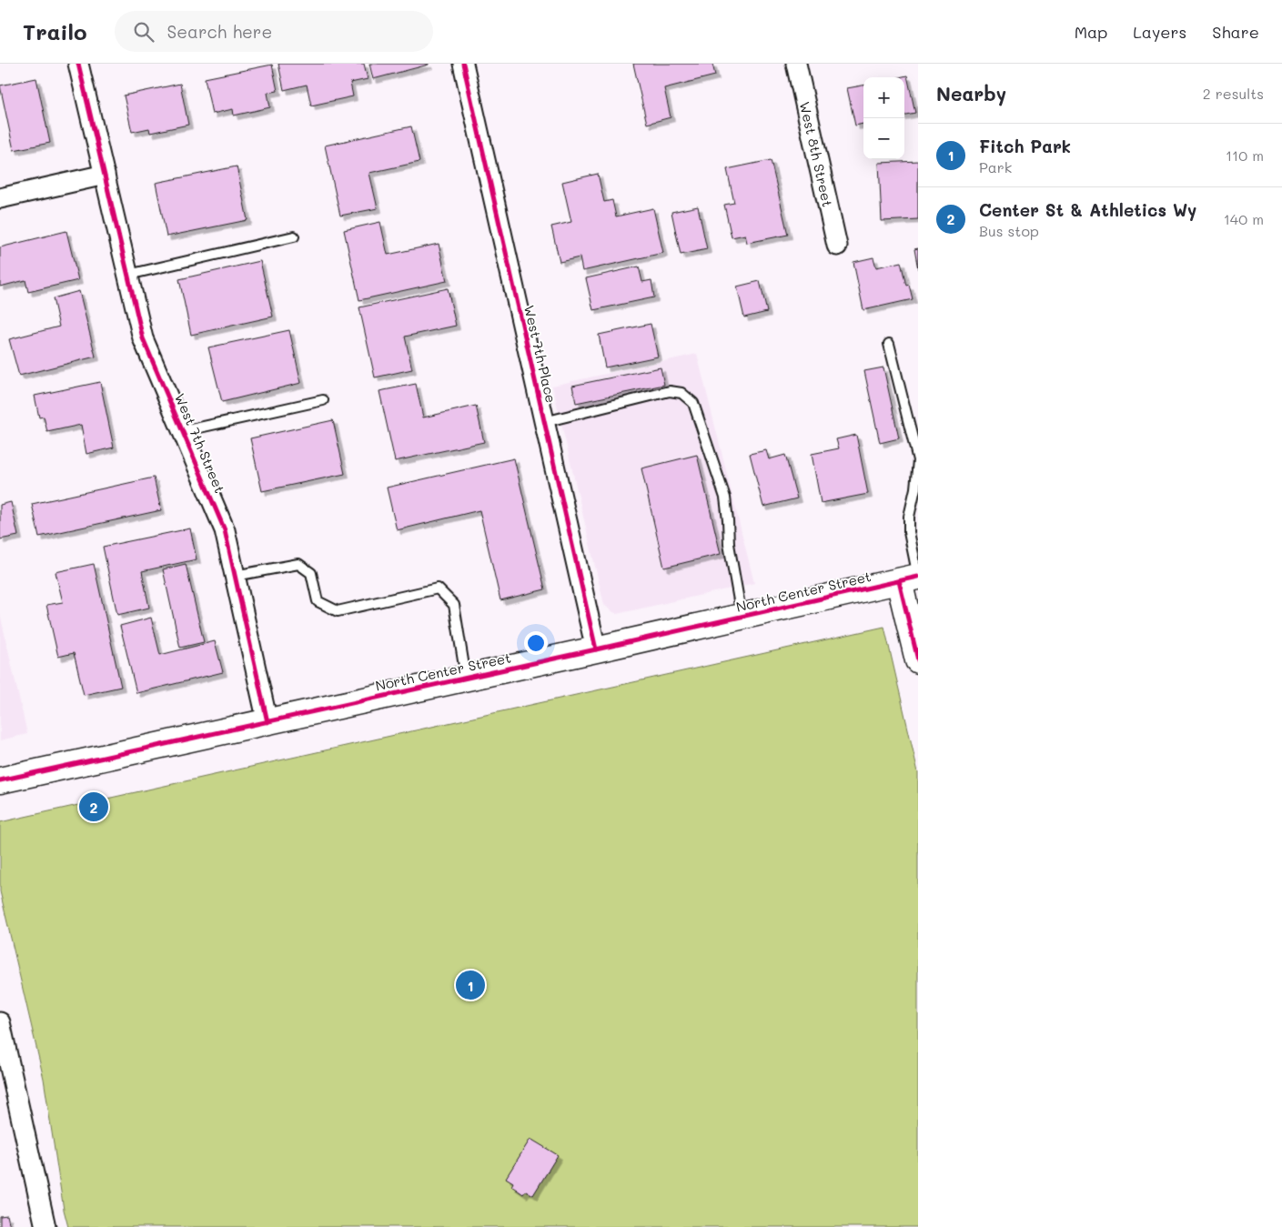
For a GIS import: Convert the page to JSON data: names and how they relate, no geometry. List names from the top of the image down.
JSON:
{
  "streets": {
    "street": [
      "West 8th Street",
      "West 7th Place",
      "West 7th Street",
      "North Center Street"
    ]
  },
  "crossings": [
    ["West 7th Place", "North Center Street"],
    ["West 7th Street", "North Center Street"]
  ],
  "page": {
    "header": "Trailo",
    "search": "Search here",
    "nav": ["Map", "Layers", "Share"],
    "heading": ["Nearby", "2 results"],
    "map_buttons": ["+", "−"],
    "list": [
      {
        "mark": "1",
        "name": "Fitch Park",
        "note": "Park",
        "value": "110 m"
      },
      {
        "mark": "2",
        "name": "Center St & Athletics Wy",
        "note": "Bus stop",
        "value": "140 m"
      }
    ],
    "pins": ["2", "1"]
  }
}
